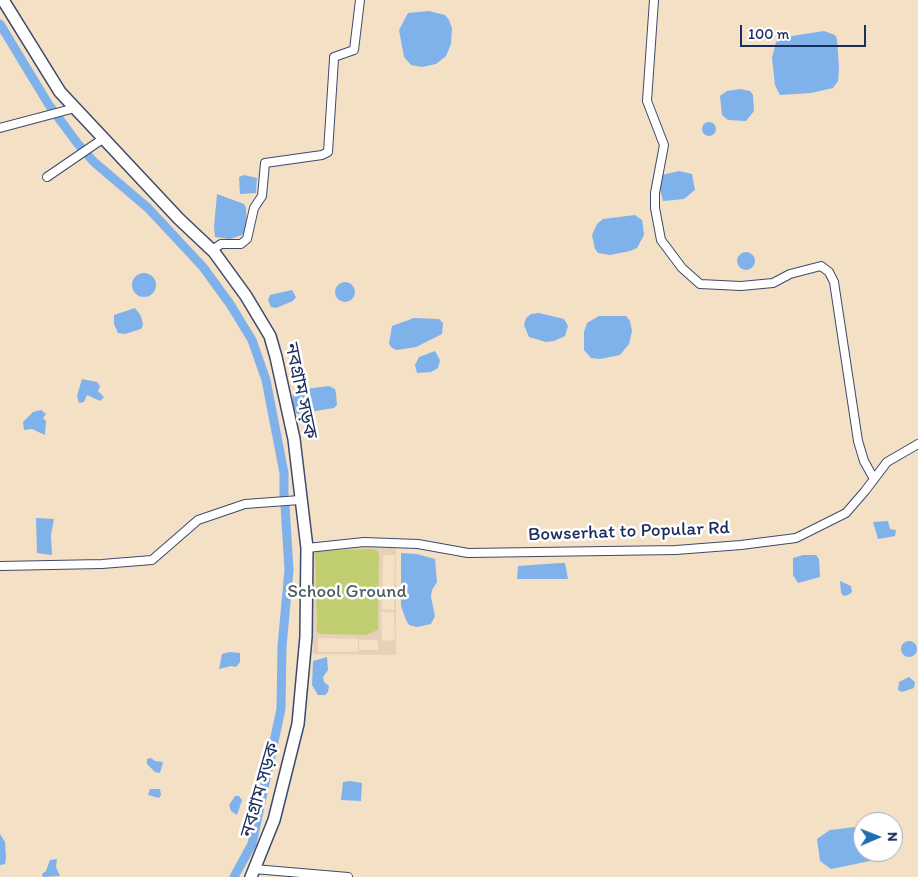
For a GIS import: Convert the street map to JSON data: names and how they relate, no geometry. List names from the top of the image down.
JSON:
{
  "streets": {
    "main road": ["নবগ্রাম সড়ক"],
    "street": ["Bowserhat to Popular Rd"]
  },
  "crossings": [
    ["নবগ্রাম সড়ক", "Bowserhat to Popular Rd"]
  ],
  "parks": ["School Ground"],
  "scale_bar": "100 m",
  "north": "right"
}
